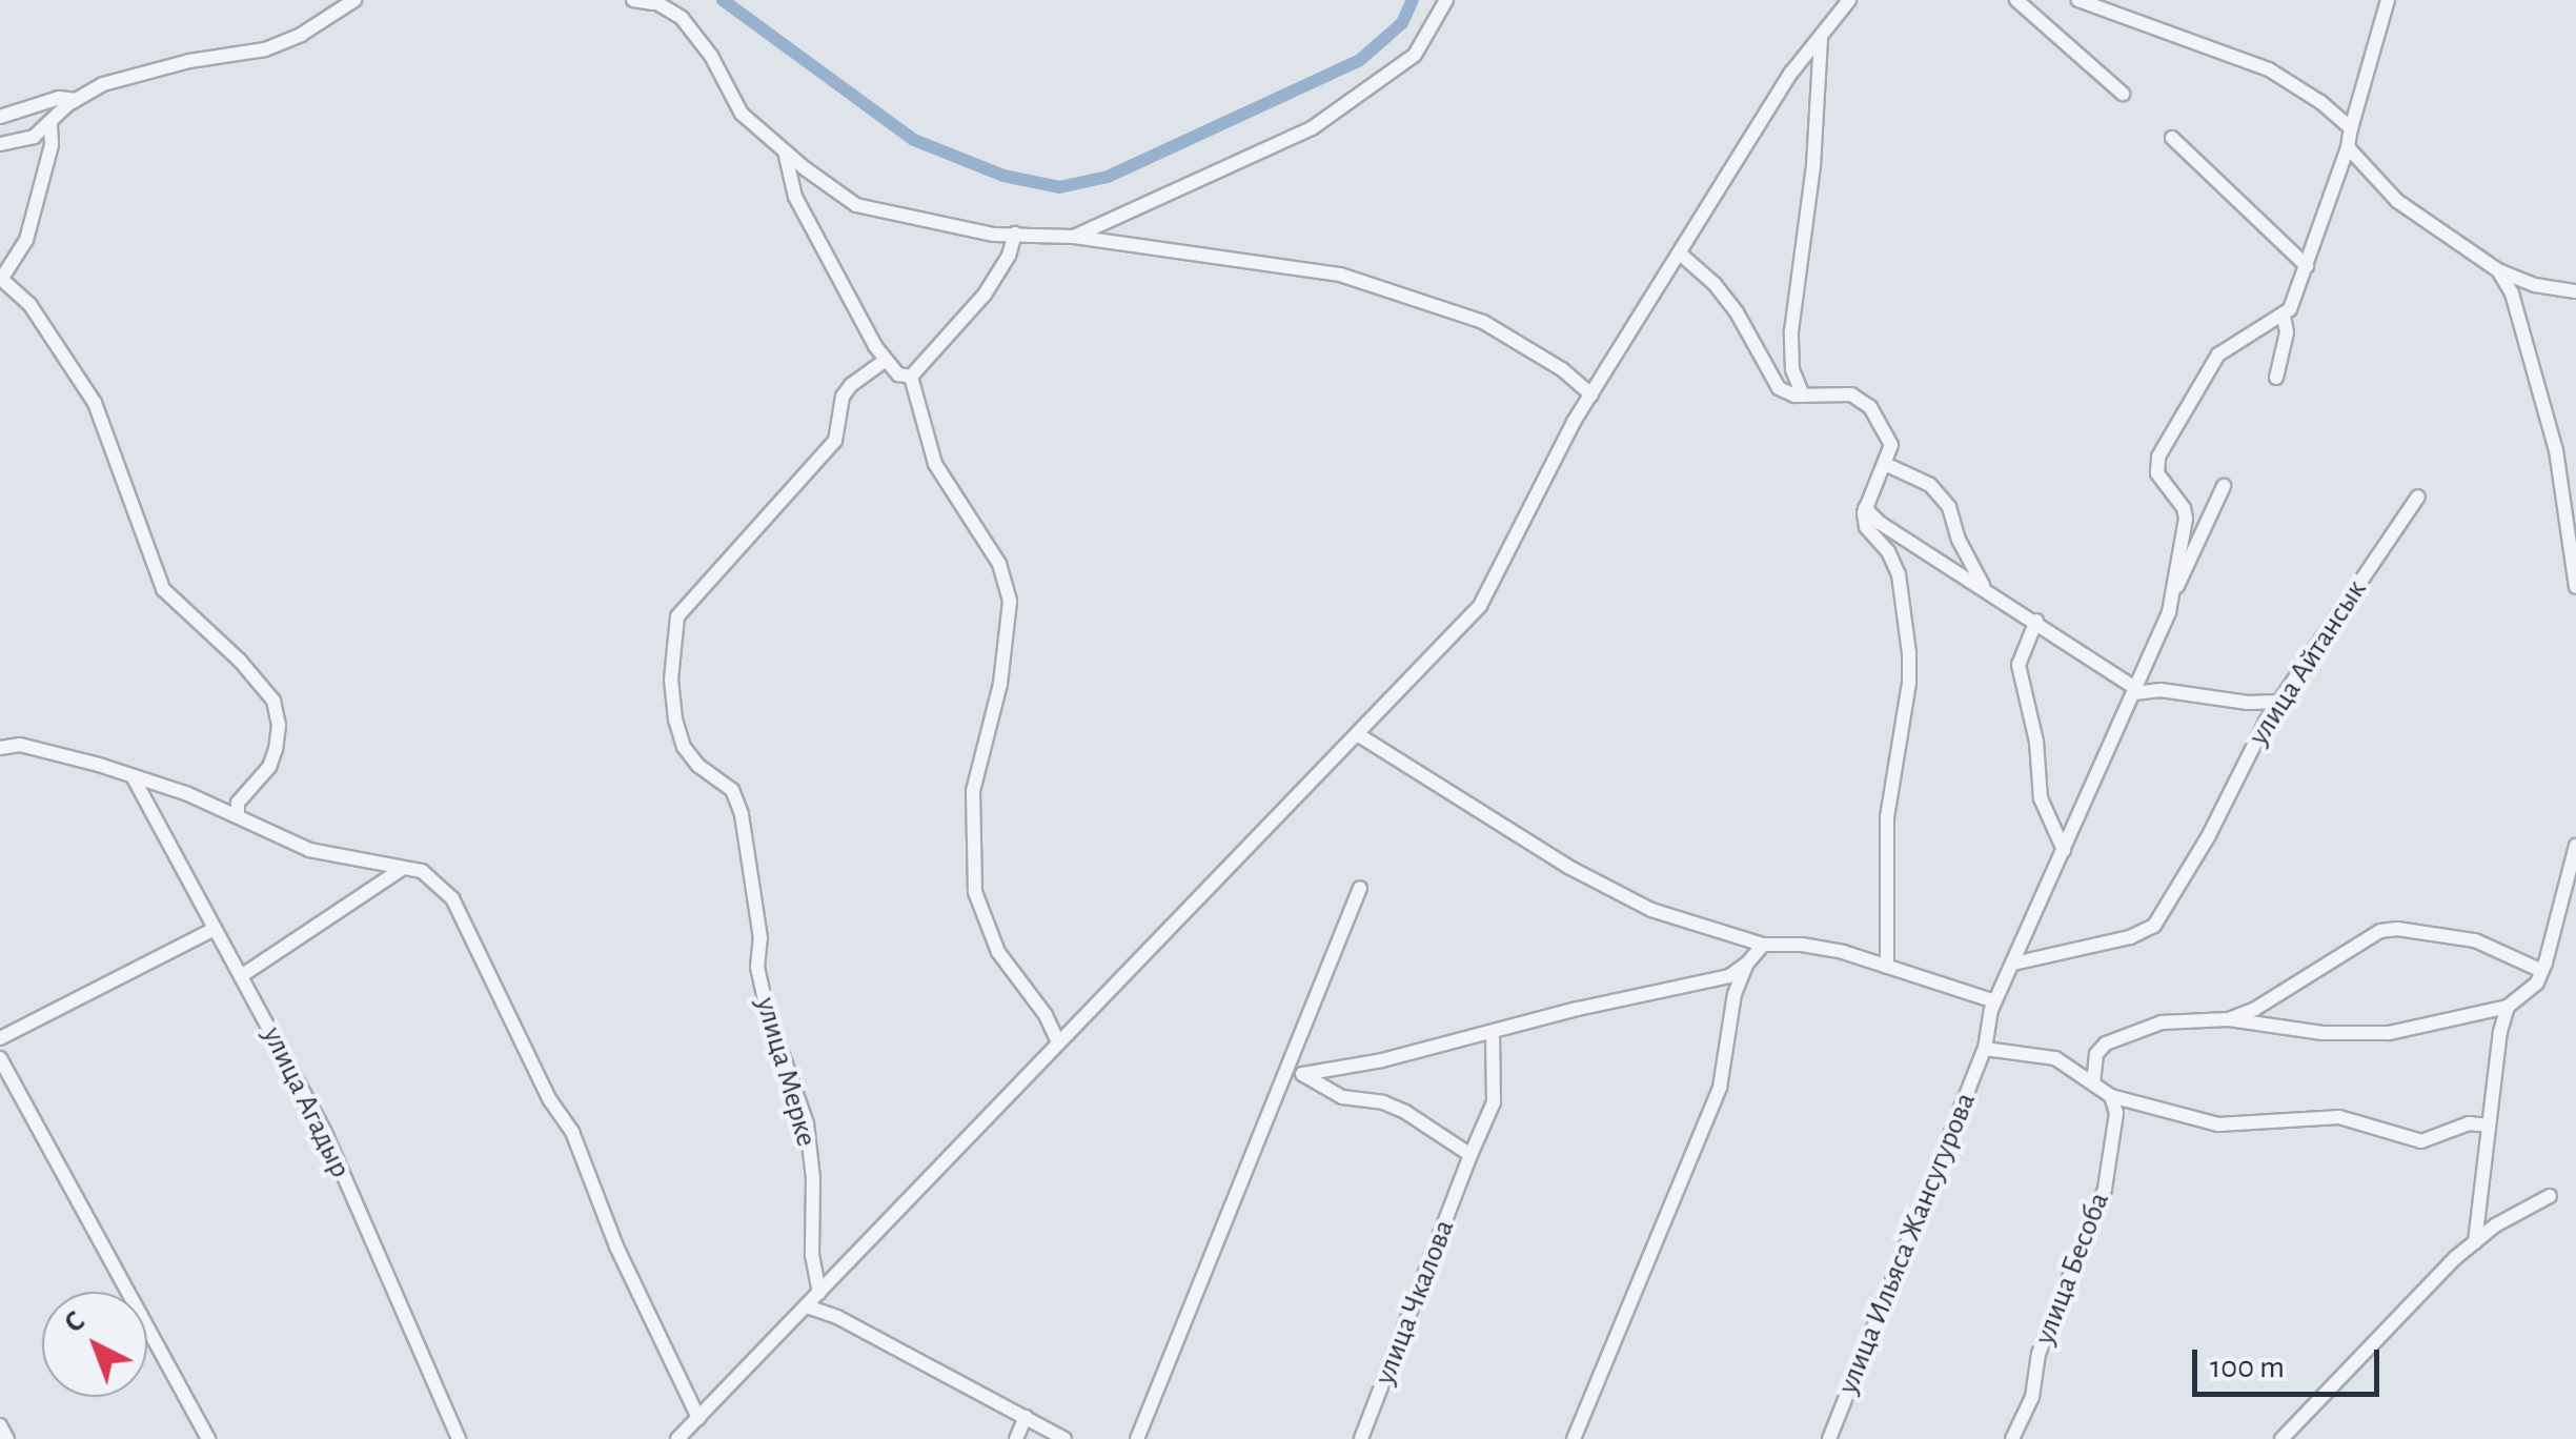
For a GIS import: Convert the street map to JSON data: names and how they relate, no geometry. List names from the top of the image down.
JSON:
{
  "streets": {
    "street": [
      "улица Айтансык",
      "улица Мерке",
      "улица Агадыр",
      "улица Ильяса Жансугурова",
      "улица Бесоба",
      "улица Чкалова"
    ]
  },
  "crossings": [
    ["улица Айтансык", "улица Ильяса Жансугурова"]
  ],
  "scale_bar": "100 m",
  "north": "top left"
}
